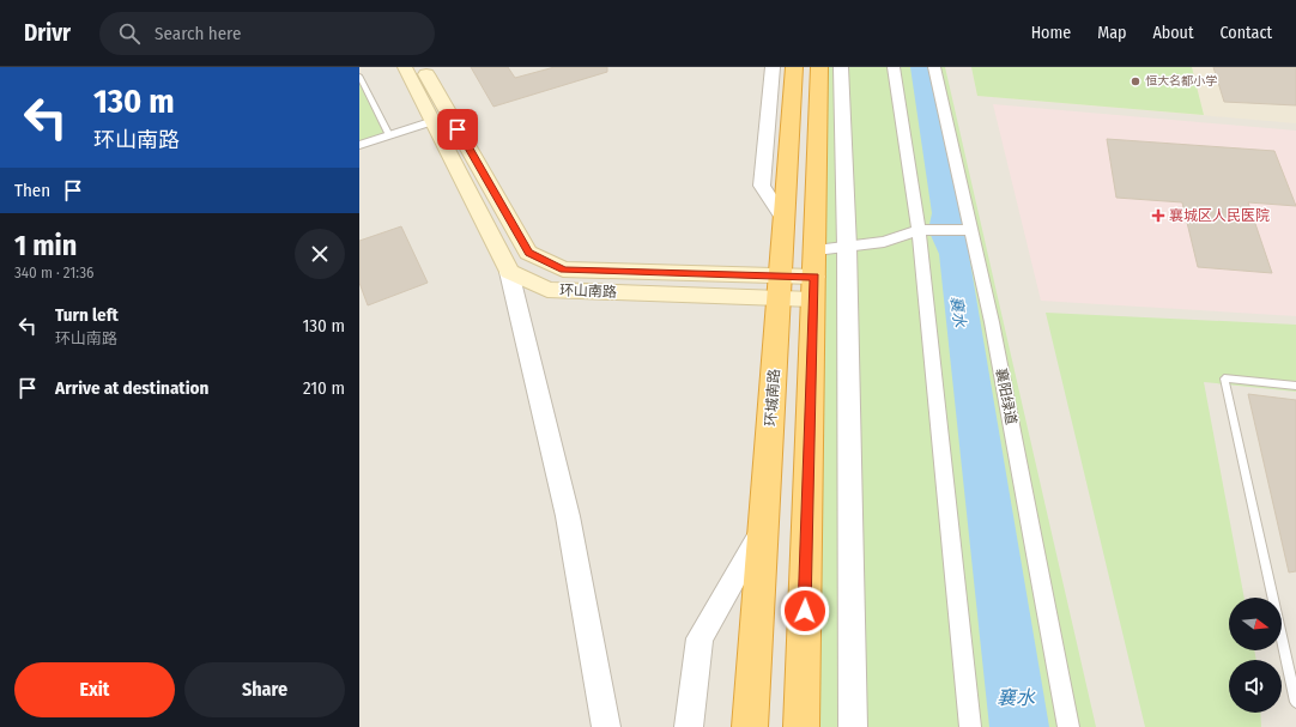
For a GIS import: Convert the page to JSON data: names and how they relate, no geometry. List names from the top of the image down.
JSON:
{
  "streets": {
    "highway": ["环城南路"],
    "main road": ["环山南路"],
    "street": ["襄阳绿道"]
  },
  "crossings": [
    ["环山南路", "环城南路"]
  ],
  "water": ["襄水"],
  "places": {
    "other": ["恒大名都小学"],
    "health": ["襄城区人民医院"]
  },
  "north": "right",
  "page": {
    "header": "Drivr",
    "search": "Search here",
    "nav": [
      "Home",
      "Map",
      "About",
      "Contact"
    ],
    "turn": ["130 m", "环山南路"],
    "then": "Then",
    "heading": ["1 min", "340 m · 21:36"],
    "list": [
      {
        "name": "Turn left",
        "note": "环山南路",
        "value": "130 m"
      },
      {
        "name": "Arrive at destination",
        "value": "210 m"
      }
    ],
    "buttons": ["Exit", "Share"]
  }
}
